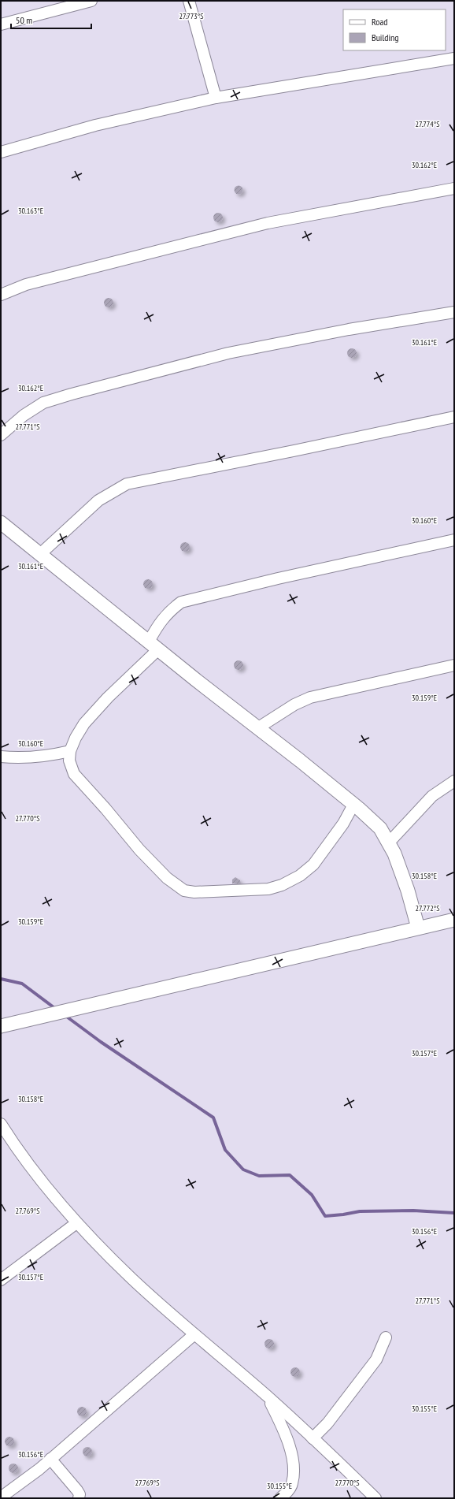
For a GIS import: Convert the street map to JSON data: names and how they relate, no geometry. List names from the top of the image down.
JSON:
{
  "legend": ["Road", "Building"],
  "scale_bar": "50 m",
  "coordinates": [
    "27.773°S",
    "27.774°S",
    "30.162°E",
    "30.163°E",
    "30.161°E",
    "27.771°S",
    "30.160°E",
    "30.159°E",
    "27.770°S",
    "30.158°E",
    "27.772°S",
    "30.157°E",
    "27.769°S",
    "30.156°E",
    "30.155°E"
  ]
}
